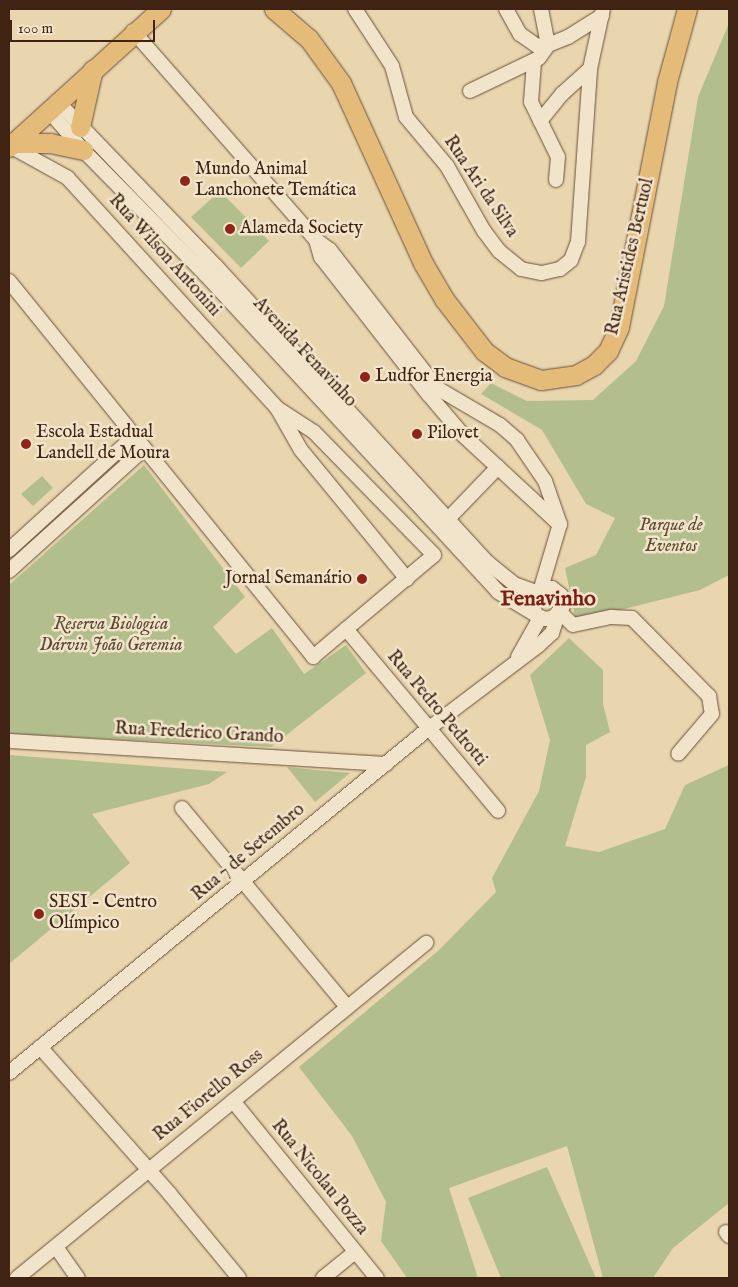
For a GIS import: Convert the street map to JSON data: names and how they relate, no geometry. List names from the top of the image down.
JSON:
{
  "streets": {
    "main road": ["Rua Aristides Bertuol"],
    "street": [
      "Rua Ari da Silva",
      "Rua Wilson Antonini",
      "Avenida Fenavinho",
      "Rua Pedro Pedrotti",
      "Rua Frederico Grando",
      "Rua 7 de Setembro",
      "Rua Fiorello Ross",
      "Rua Nicolau Pozza"
    ]
  },
  "crossings": [
    ["Avenida Fenavinho", "Rua 7 de Setembro"],
    ["Rua Pedro Pedrotti", "Rua 7 de Setembro"],
    ["Rua Frederico Grando", "Rua 7 de Setembro"],
    ["Rua Fiorello Ross", "Rua Nicolau Pozza"]
  ],
  "districts": ["Fenavinho"],
  "parks": ["Parque de Eventos", "Reserva Biologica Dárvin João Geremia"],
  "places": [
    "Mundo Animal Lanchonete Temática",
    "Alameda Society",
    "Ludfor Energia",
    "Pilovet",
    "Escola Estadual Landell de Moura",
    "Jornal Semanário",
    "SESI - Centro Olímpico"
  ],
  "scale_bar": "100 m"
}
